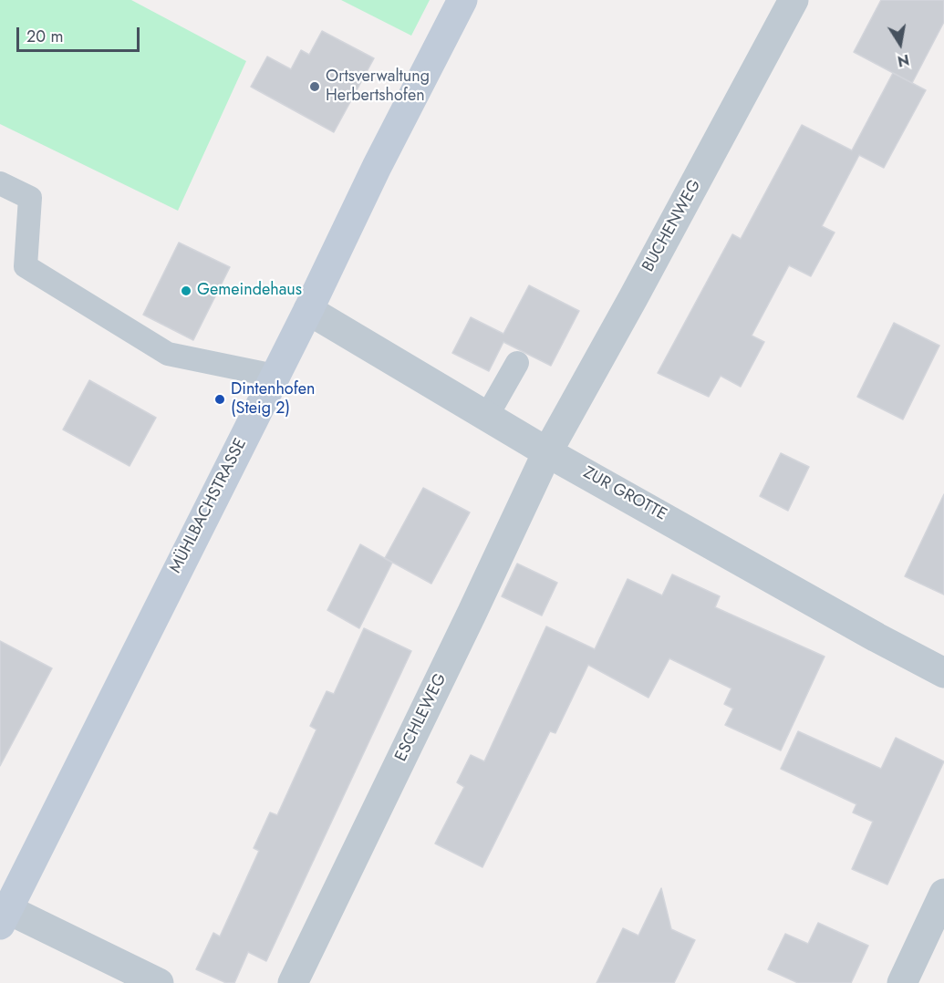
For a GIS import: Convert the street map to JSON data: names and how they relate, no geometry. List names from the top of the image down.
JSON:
{
  "streets": {
    "main road": ["MÜHLBACHSTRASSE"],
    "street": ["BUCHENWEG", "ZUR GROTTE", "ESCHLEWEG"]
  },
  "crossings": [
    ["BUCHENWEG", "ZUR GROTTE"],
    ["BUCHENWEG", "ESCHLEWEG"],
    ["ZUR GROTTE", "MÜHLBACHSTRASSE"],
    ["ZUR GROTTE", "ESCHLEWEG"]
  ],
  "places": ["Ortsverwaltung Herbertshofen", "Gemeindehaus", "Dintenhofen (Steig 2)"],
  "scale_bar": "20 m",
  "north": "bottom"
}
